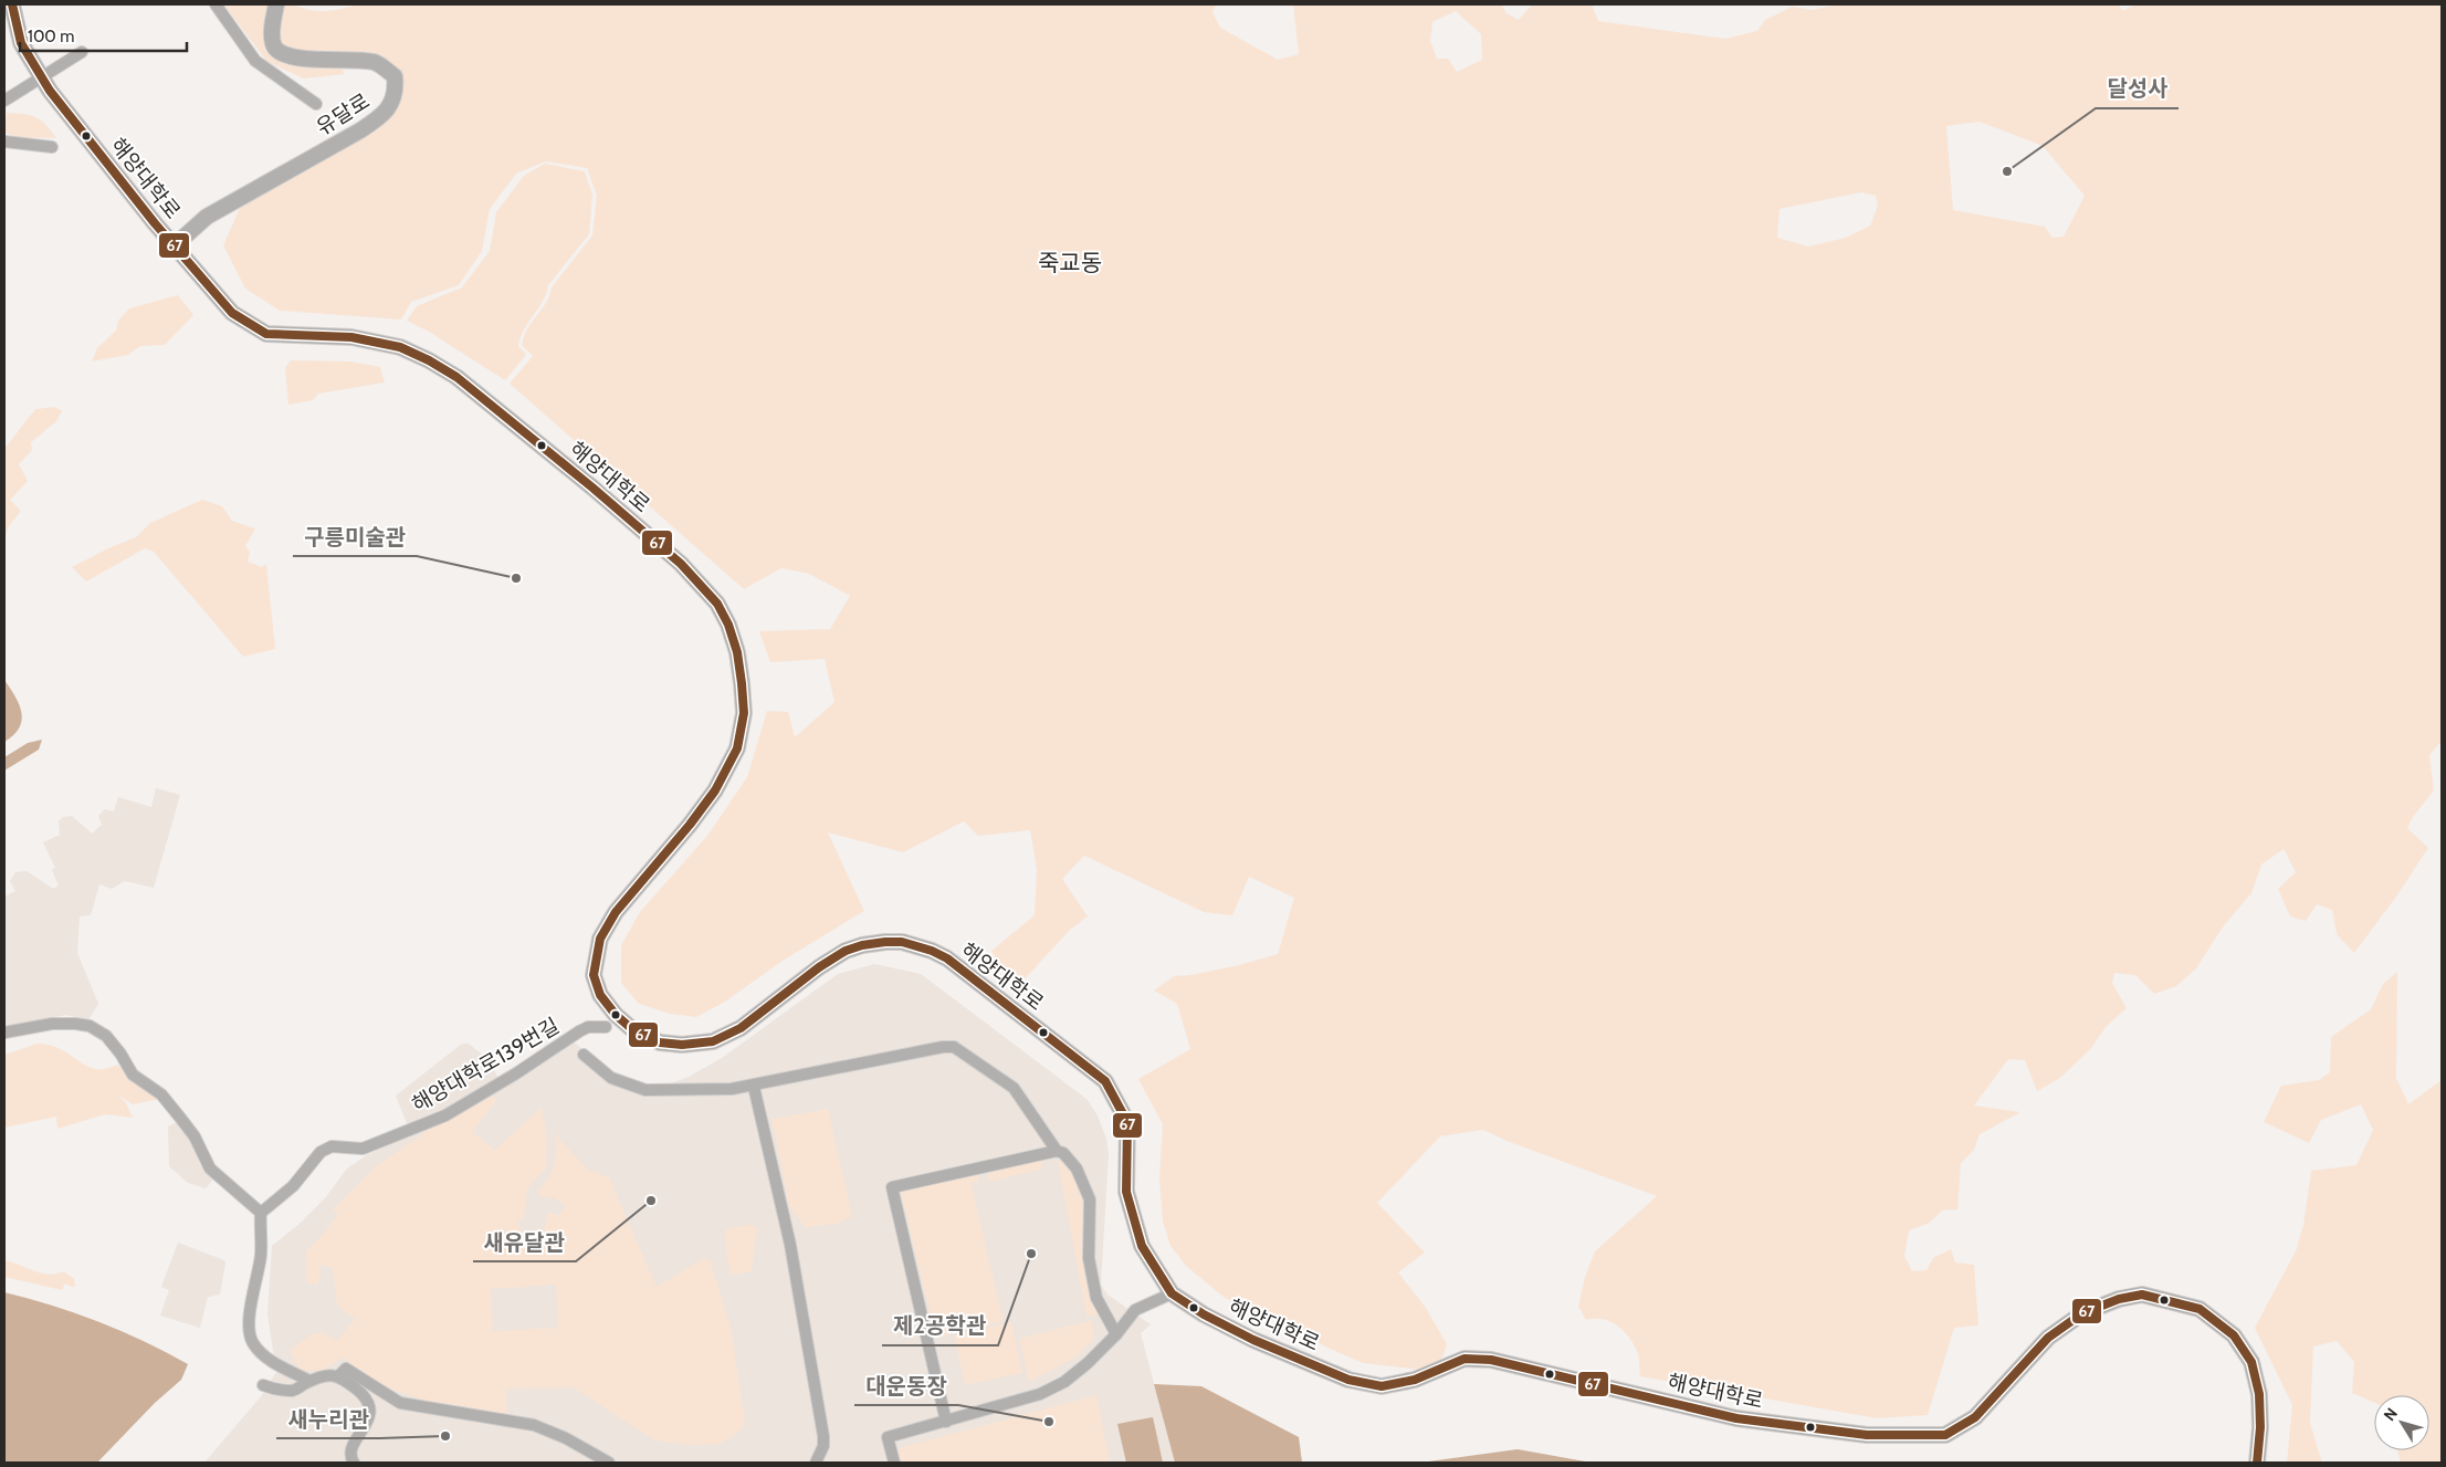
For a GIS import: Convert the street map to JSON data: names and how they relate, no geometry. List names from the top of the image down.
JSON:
{
  "streets": {
    "street": ["유달로", "해양대학로", "해양대학로139번길"]
  },
  "crossings": [
    ["유달로", "해양대학로"]
  ],
  "districts": ["죽교동"],
  "places": [
    "달성사",
    "구릉미술관",
    "새유달관",
    "제2공학관",
    "대운동장",
    "새누리관"
  ],
  "lines": ["transit line 67"],
  "scale_bar": "100 m",
  "north": "top left"
}
